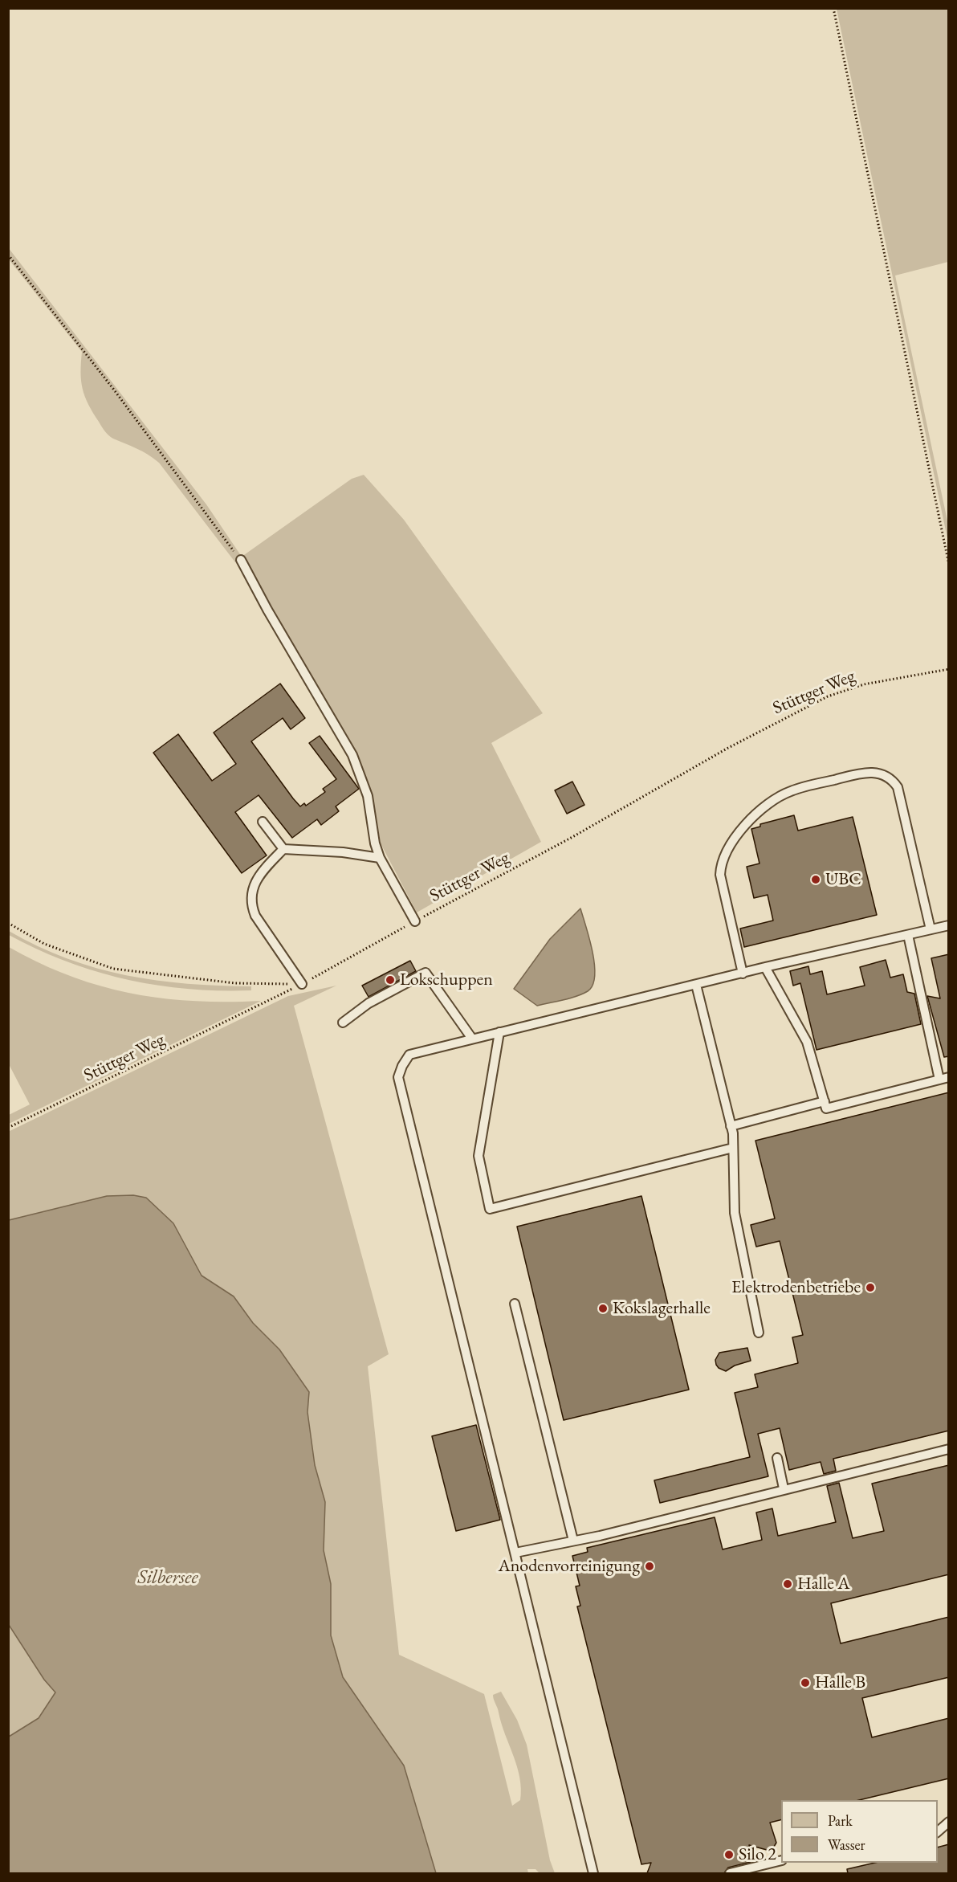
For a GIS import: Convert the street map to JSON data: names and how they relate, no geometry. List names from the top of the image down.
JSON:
{
  "streets": {
    "path": ["Stüttger Weg"]
  },
  "water": ["Silbersee"],
  "places": [
    "UBC",
    "Lokschuppen",
    "Elektrodenbetriebe",
    "Kokslagerhalle",
    "Anodenvorreinigung",
    "Halle A",
    "Halle B",
    "Silo 2"
  ],
  "legend": ["Park", "Wasser"]
}
